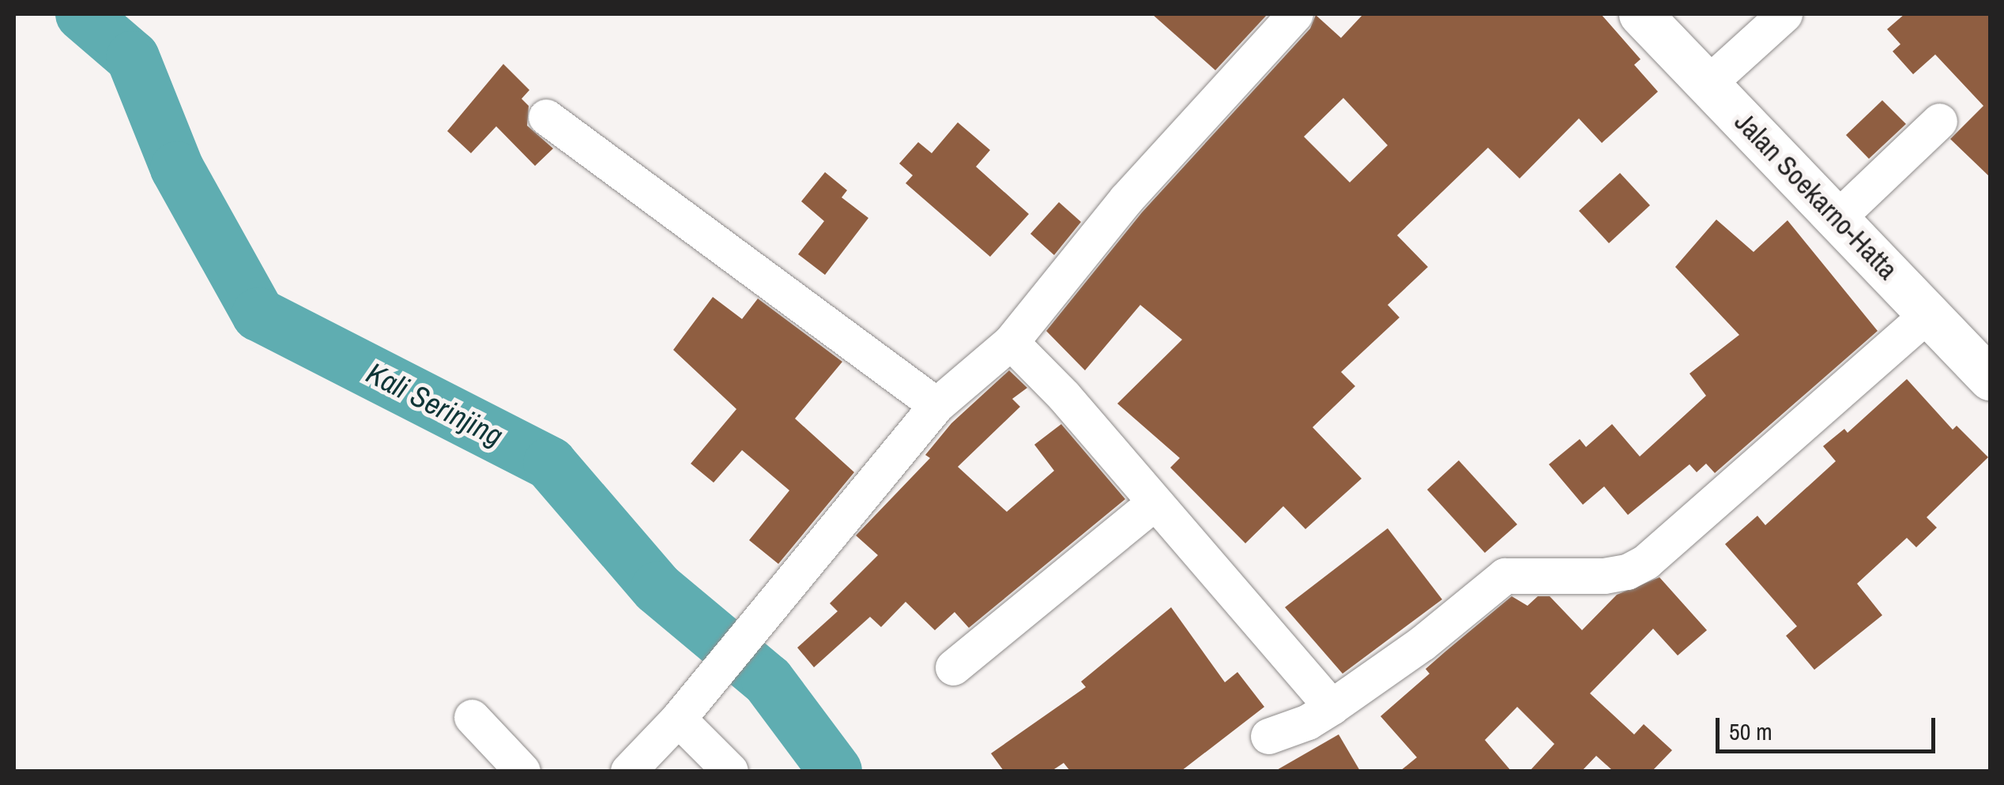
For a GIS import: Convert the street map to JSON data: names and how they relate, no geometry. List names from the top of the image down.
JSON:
{
  "streets": {
    "main road": ["Jalan Soekarno-Hatta"]
  },
  "water": ["Kali Serinjing"],
  "scale_bar": "50 m"
}
